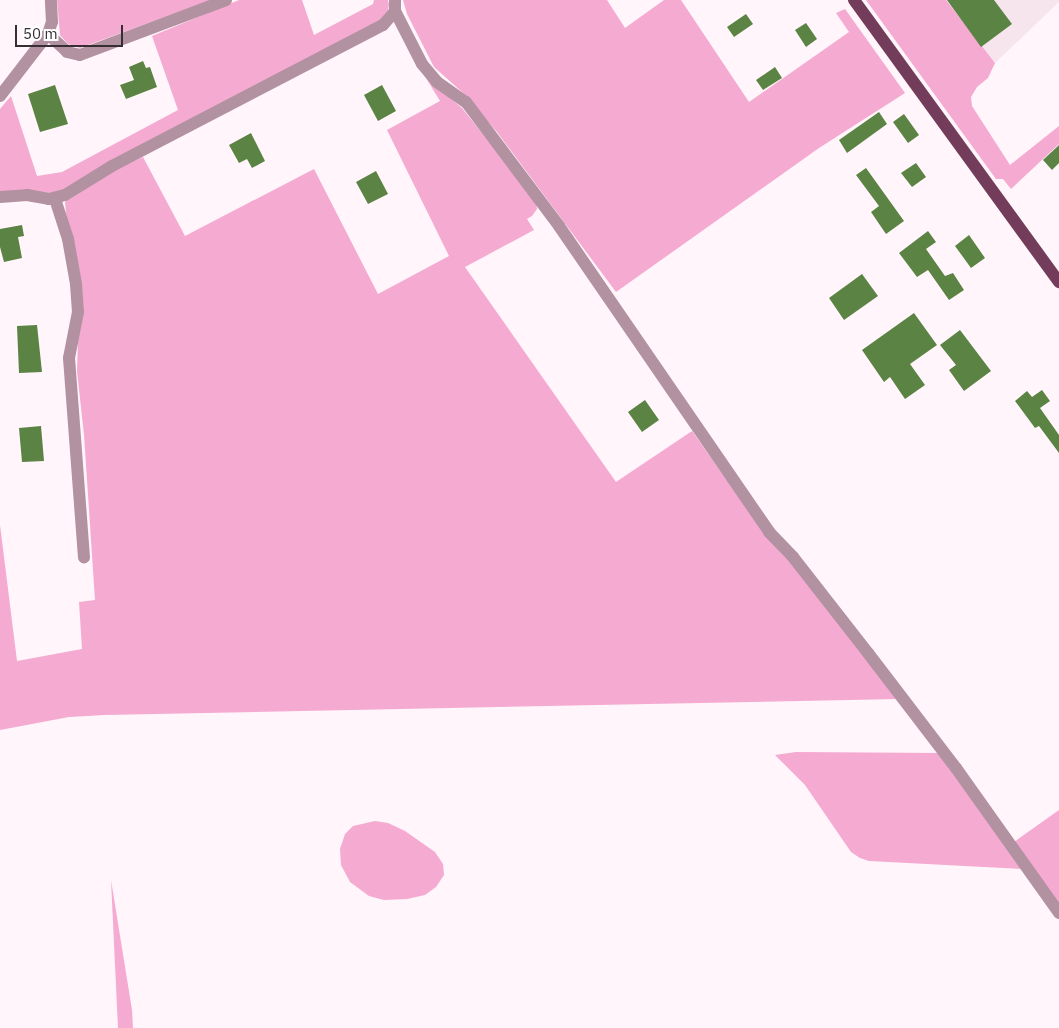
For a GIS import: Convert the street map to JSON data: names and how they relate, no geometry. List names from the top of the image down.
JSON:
{
  "scale_bar": "50 m"
}
